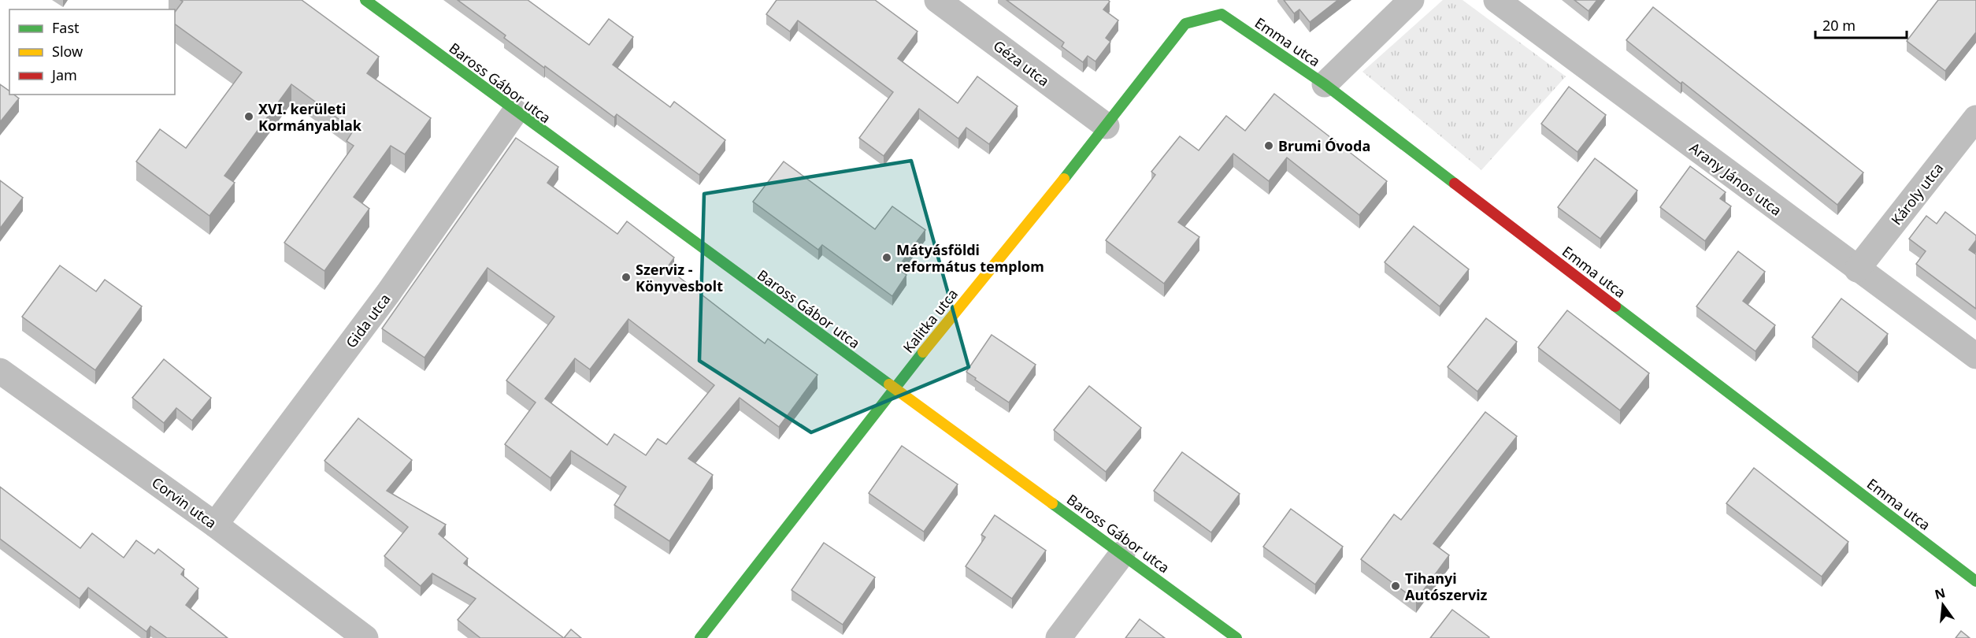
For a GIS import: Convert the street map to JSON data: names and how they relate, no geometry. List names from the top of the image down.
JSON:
{
  "streets": {
    "street": [
      "Emma utca",
      "Géza utca",
      "Baross Gábor utca",
      "Arany János utca",
      "Károly utca",
      "Gida utca",
      "Kalitka utca",
      "Corvin utca"
    ]
  },
  "crossings": [
    ["Emma utca", "Kalitka utca"],
    ["Géza utca", "Kalitka utca"],
    ["Baross Gábor utca", "Gida utca"],
    ["Baross Gábor utca", "Kalitka utca"],
    ["Arany János utca", "Károly utca"],
    ["Gida utca", "Corvin utca"]
  ],
  "places": [
    "XVI. kerületi Kormányablak",
    "Brumi Óvoda",
    "Mátyásföldi református templom",
    "Szerviz - Könyvesbolt",
    "Tihanyi Autószerviz"
  ],
  "legend": ["Fast", "Slow", "Jam"],
  "scale_bar": "20 m",
  "north": "top"
}
